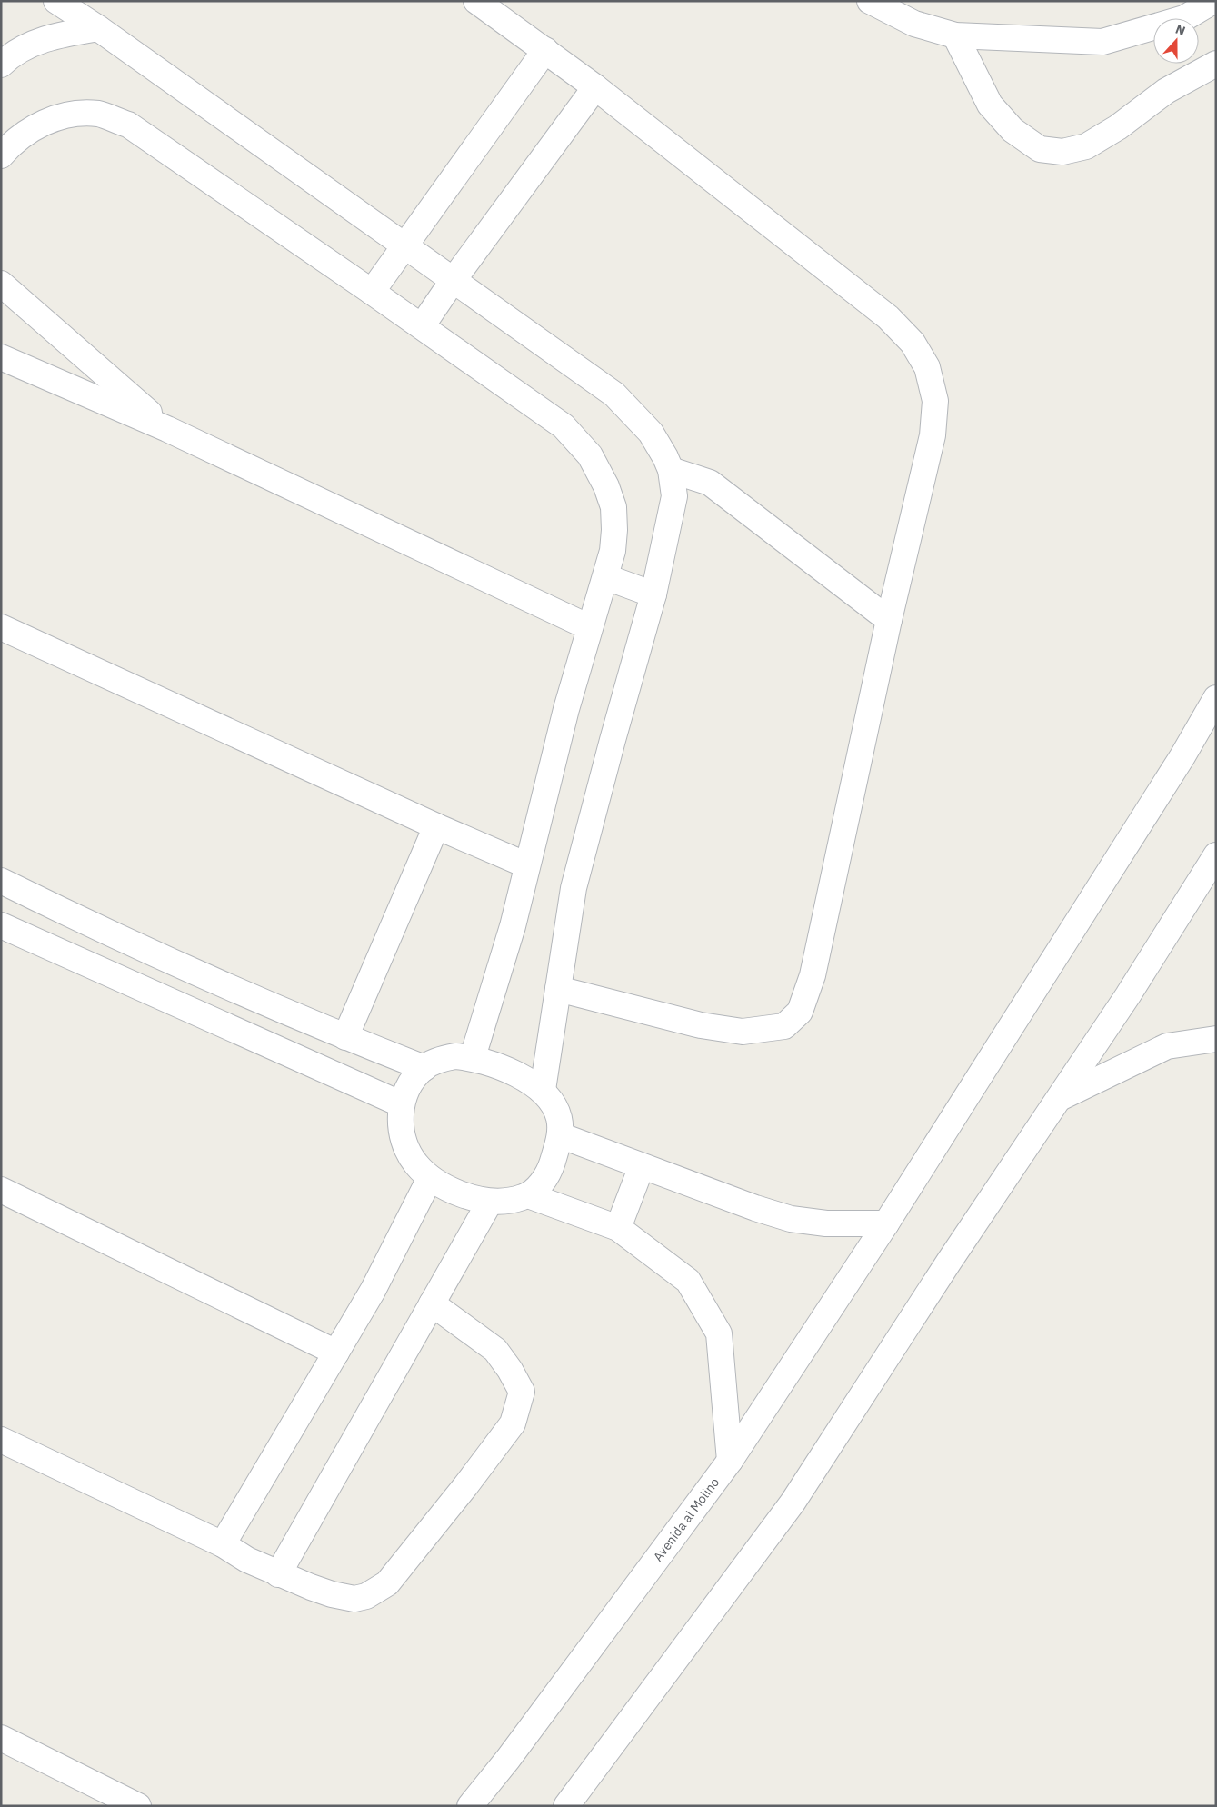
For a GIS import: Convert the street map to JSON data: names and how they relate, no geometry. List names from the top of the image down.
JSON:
{
  "streets": {
    "street": ["Avenida al Molino"]
  },
  "north": "top"
}
